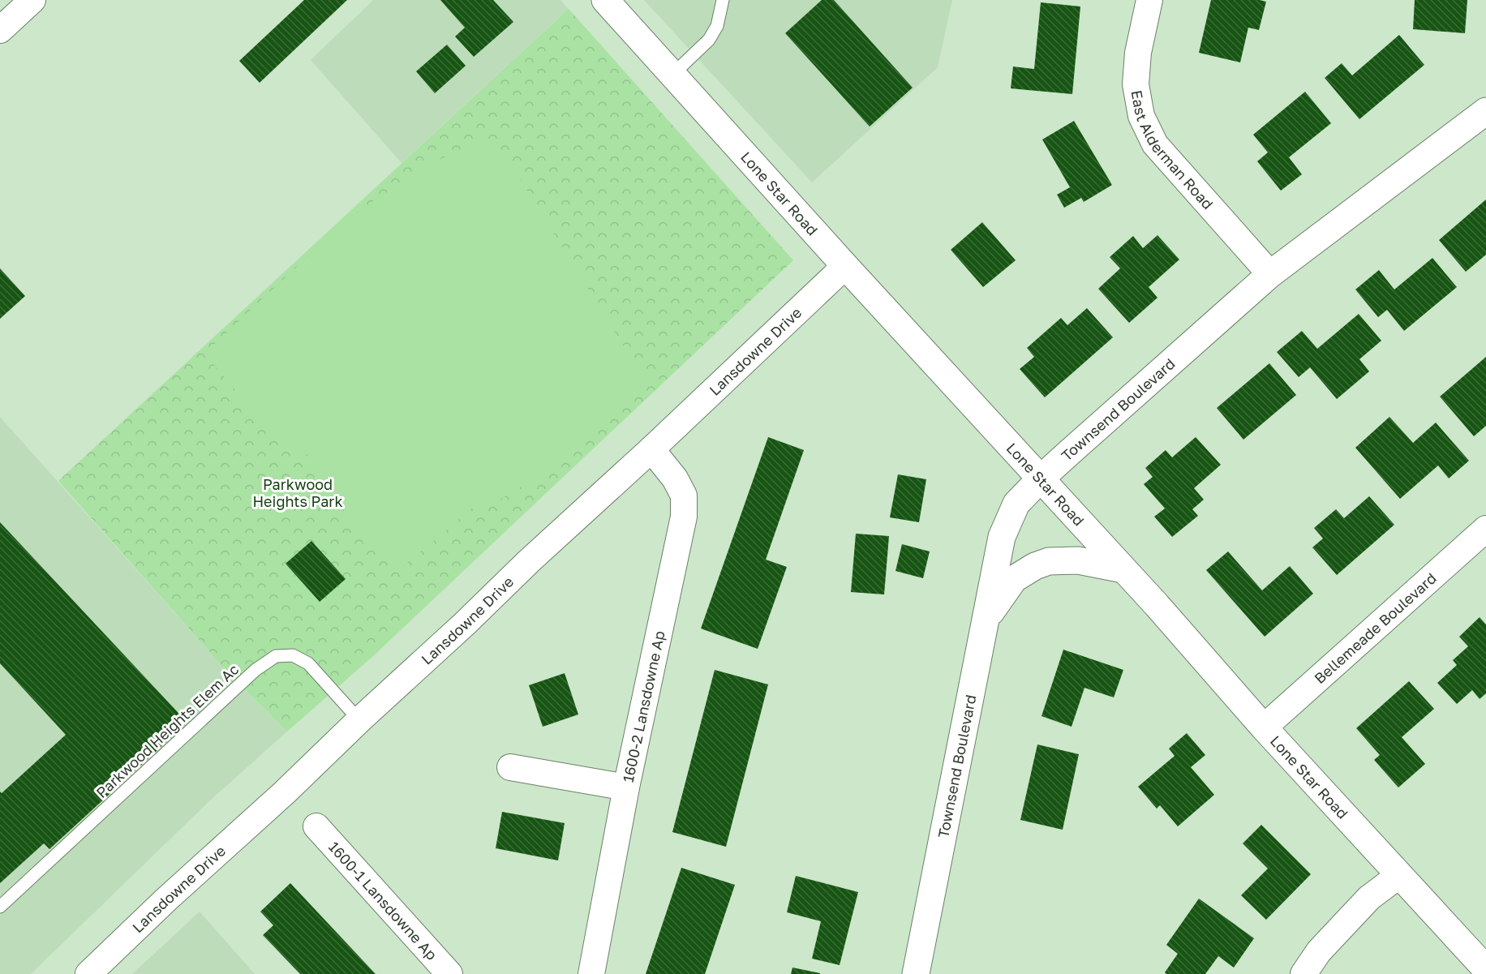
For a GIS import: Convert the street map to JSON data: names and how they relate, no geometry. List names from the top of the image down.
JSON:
{
  "streets": {
    "street": [
      "East Alderman Road",
      "Lone Star Road",
      "Lansdowne Drive",
      "Townsend Boulevard",
      "Bellemeade Boulevard",
      "1600-2 Lansdowne Ap",
      "1600-1 Lansdowne Ap"
    ],
    "lane": ["Parkwood Heights Elem Ac"]
  },
  "crossings": [
    ["East Alderman Road", "Townsend Boulevard"],
    ["Lone Star Road", "Lansdowne Drive"],
    ["Lone Star Road", "Townsend Boulevard"],
    ["Lone Star Road", "Bellemeade Boulevard"],
    ["Lansdowne Drive", "1600-2 Lansdowne Ap"],
    ["Lansdowne Drive", "Parkwood Heights Elem Ac"]
  ],
  "parks": ["Parkwood Heights Park"]
}
